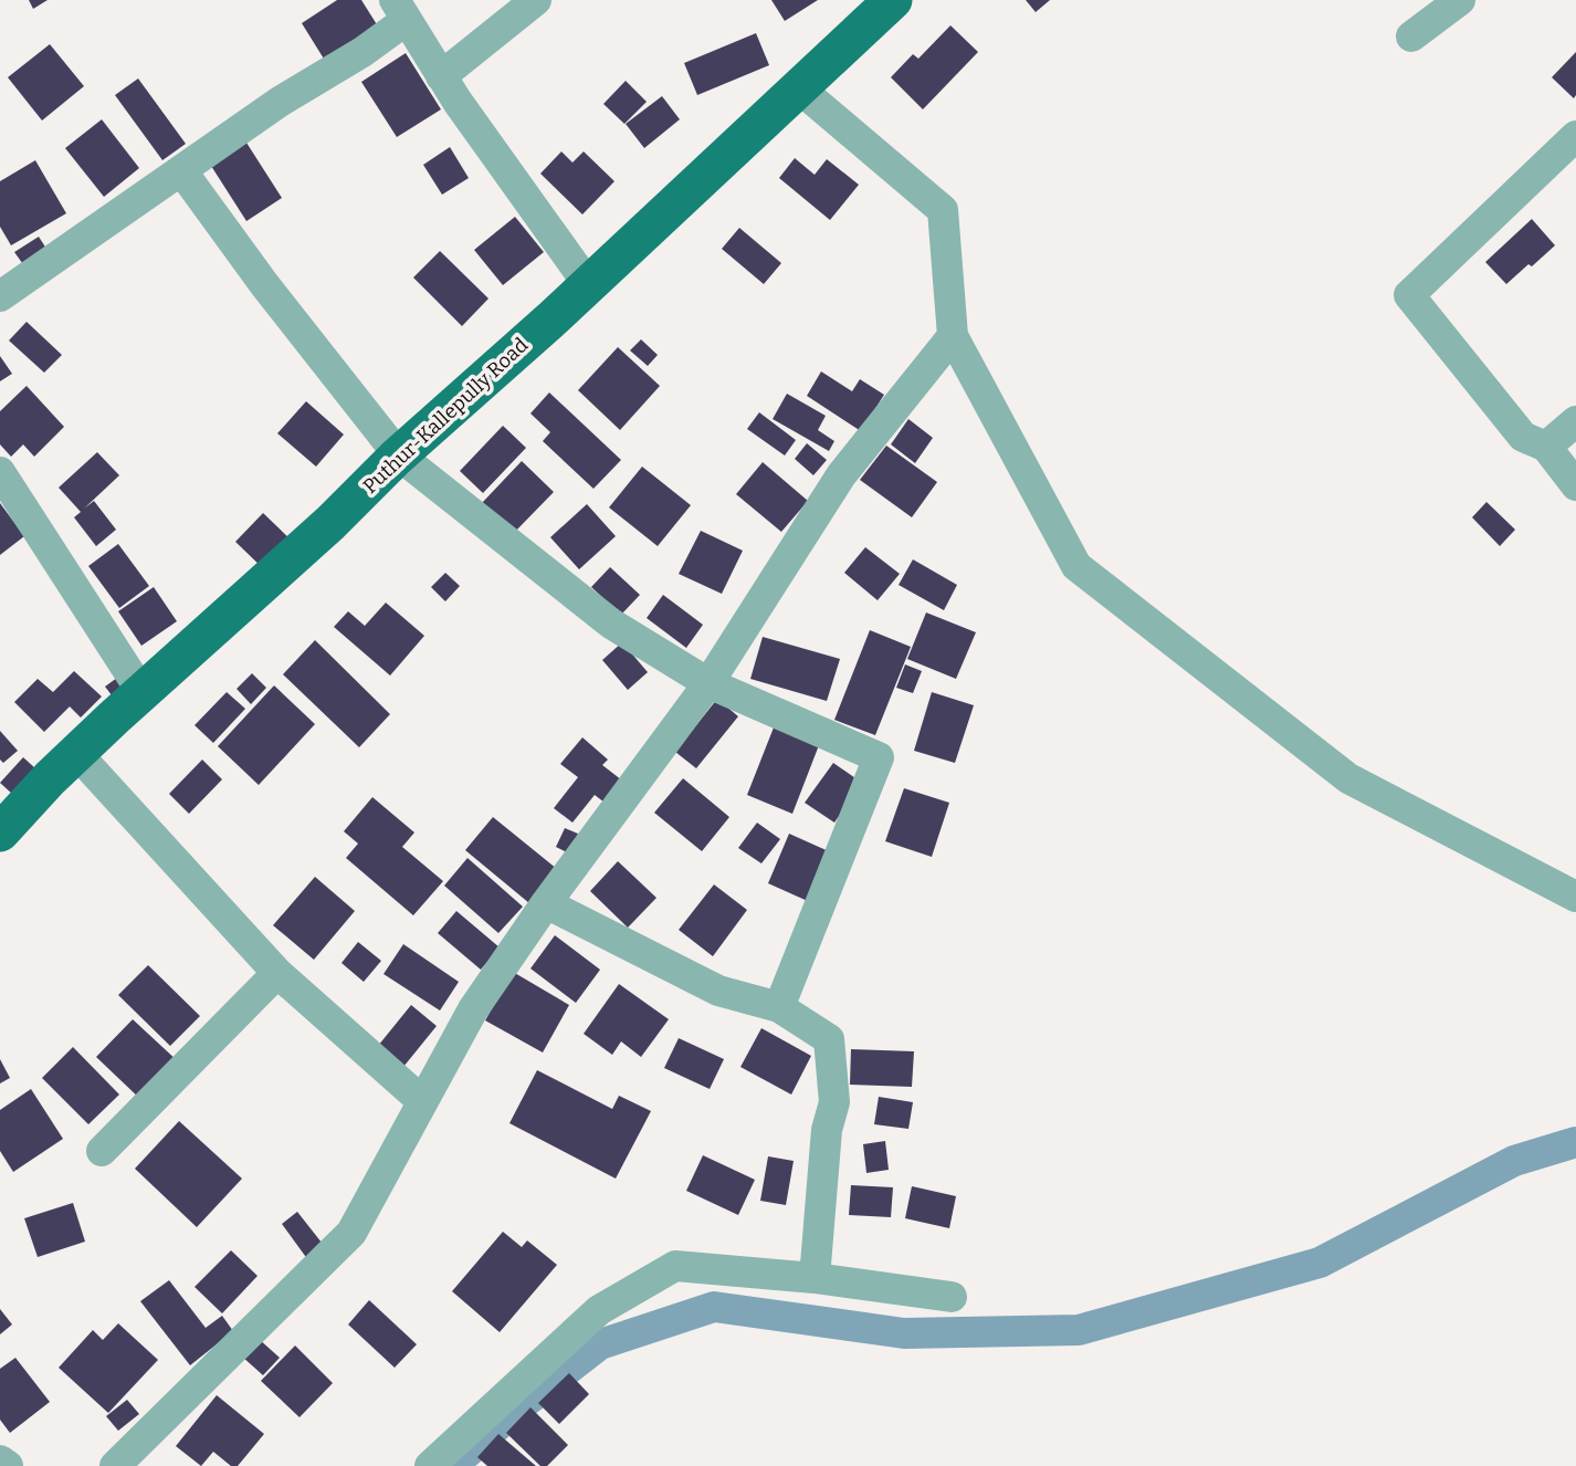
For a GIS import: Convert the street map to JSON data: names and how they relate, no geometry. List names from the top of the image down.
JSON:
{
  "streets": {
    "main road": ["Puthur-Kallepully Road"]
  }
}
